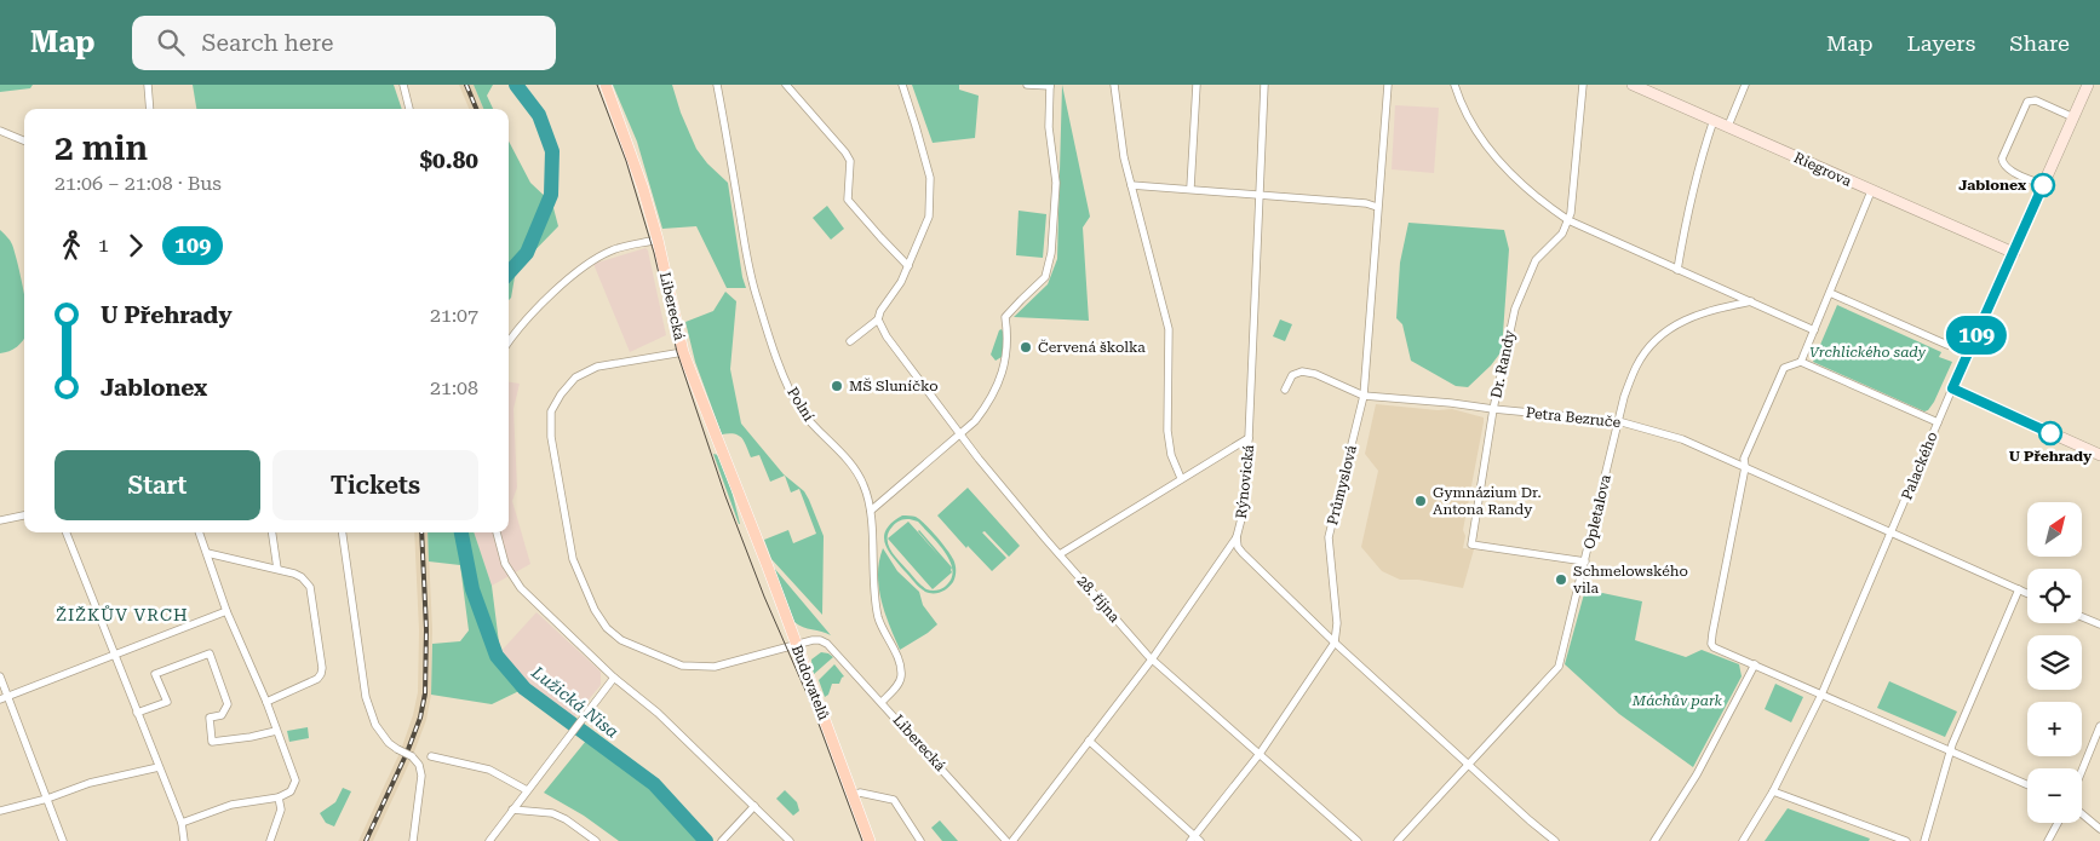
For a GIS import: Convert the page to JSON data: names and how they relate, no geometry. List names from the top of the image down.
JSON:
{
  "streets": {
    "main road": ["Liberecká", "Budovatelů"],
    "street": [
      "Riegrova",
      "Dr. Randy",
      "Polní",
      "Petra Bezruče",
      "Palackého",
      "Rýnovická",
      "Průmyslová",
      "Opletalova",
      "28. října"
    ]
  },
  "crossings": [
    ["Riegrova", "Palackého"],
    ["Liberecká", "Polní"],
    ["Liberecká", "Budovatelů"],
    ["Dr. Randy", "Petra Bezruče"],
    ["Dr. Randy", "Opletalova"],
    ["Petra Bezruče", "Palackého"],
    ["Petra Bezruče", "Průmyslová"],
    ["Petra Bezruče", "Opletalova"],
    ["Rýnovická", "28. října"]
  ],
  "districts": ["ŽIŽKŮV VRCH"],
  "water": ["Lužická Nisa"],
  "parks": ["Vrchlického sady", "Máchův park"],
  "places": [
    "Jablonex",
    "Červená školka",
    "MŠ Sluníčko",
    "U Přehrady",
    "Gymnázium Dr. Antona Randy",
    "Schmelowského vila"
  ],
  "lines": ["bus line 109"],
  "north": "top right",
  "page": {
    "header": "Map",
    "search": "Search here",
    "nav": ["Map", "Layers", "Share"],
    "on_map": "109",
    "heading": ["2 min", "21:06 – 21:08 · Bus", "$0.80"],
    "legs": ["1", "109"],
    "list": [
      {
        "name": "U Přehrady",
        "value": "21:07"
      },
      {
        "name": "Jablonex",
        "value": "21:08"
      }
    ],
    "buttons": ["Start", "Tickets"],
    "map_buttons": ["+", "−"]
  }
}
